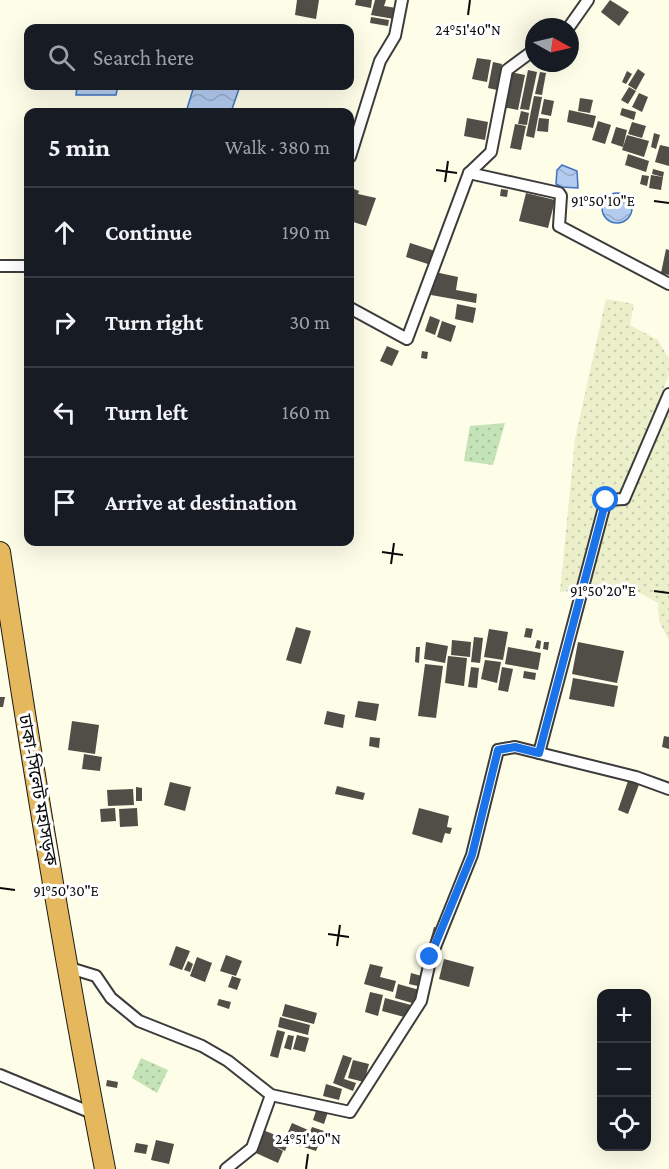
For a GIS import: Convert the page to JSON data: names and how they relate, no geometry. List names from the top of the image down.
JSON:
{
  "streets": {
    "highway": ["ঢাকা-সিলেট মহাসড়ক"]
  },
  "north": "right",
  "page": {
    "search": "Search here",
    "heading": ["5 min", "Walk · 380 m"],
    "list": [
      ["Continue", "190 m"],
      ["Turn right", "30 m"],
      ["Turn left", "160 m"],
      "Arrive at destination"
    ],
    "map_buttons": ["+", "−"]
  },
  "coordinates": [
    "24°51'40\"N",
    "91°50'10\"E",
    "91°50'20\"E",
    "91°50'30\"E"
  ]
}
